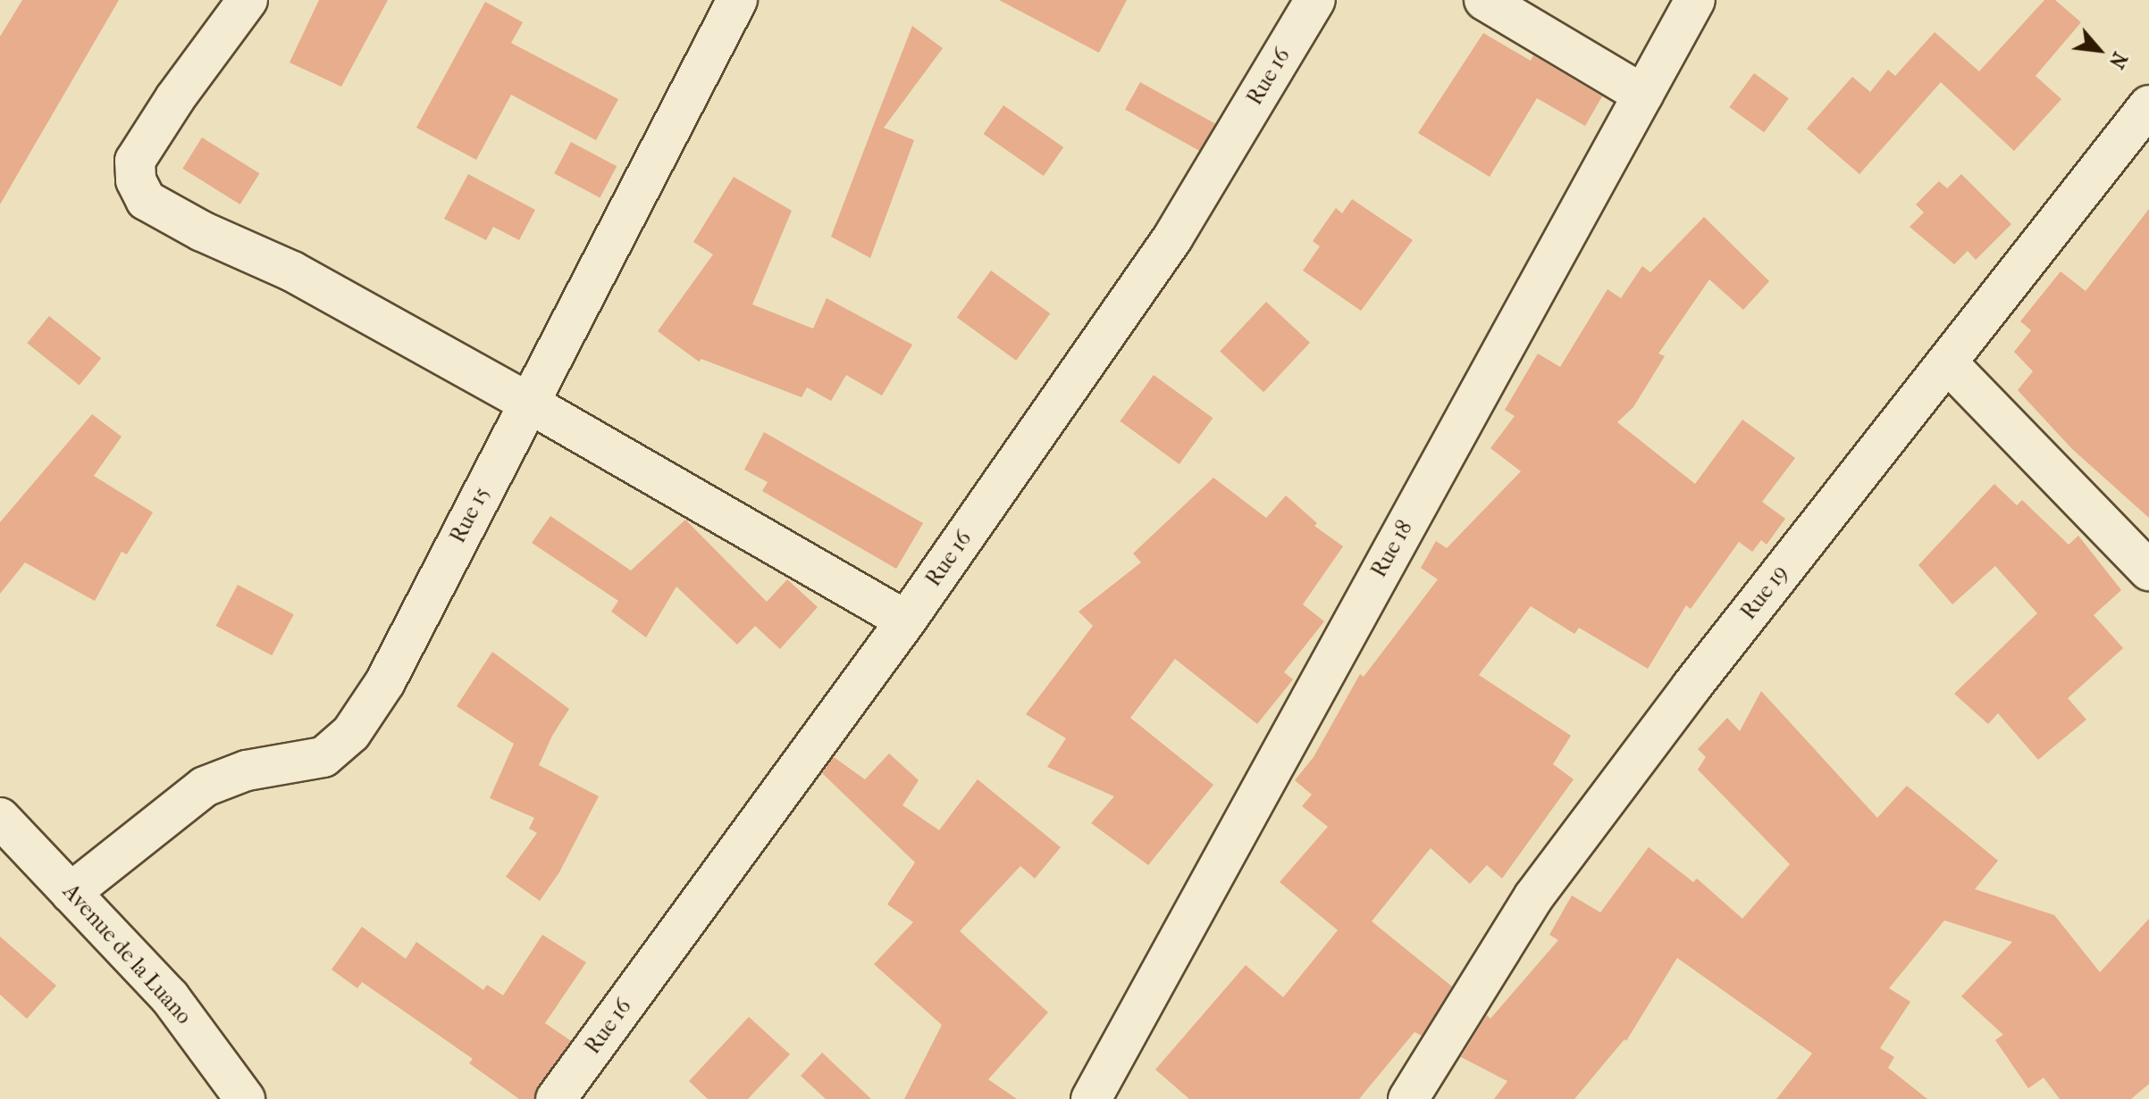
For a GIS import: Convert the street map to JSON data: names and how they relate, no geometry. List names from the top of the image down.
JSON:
{
  "streets": {
    "street": [
      "Rue 16",
      "Rue 15",
      "Rue 18",
      "Rue 19",
      "Avenue de la Luano"
    ]
  },
  "crossings": [
    ["Rue 15", "Avenue de la Luano"]
  ],
  "north": "bottom right"
}
